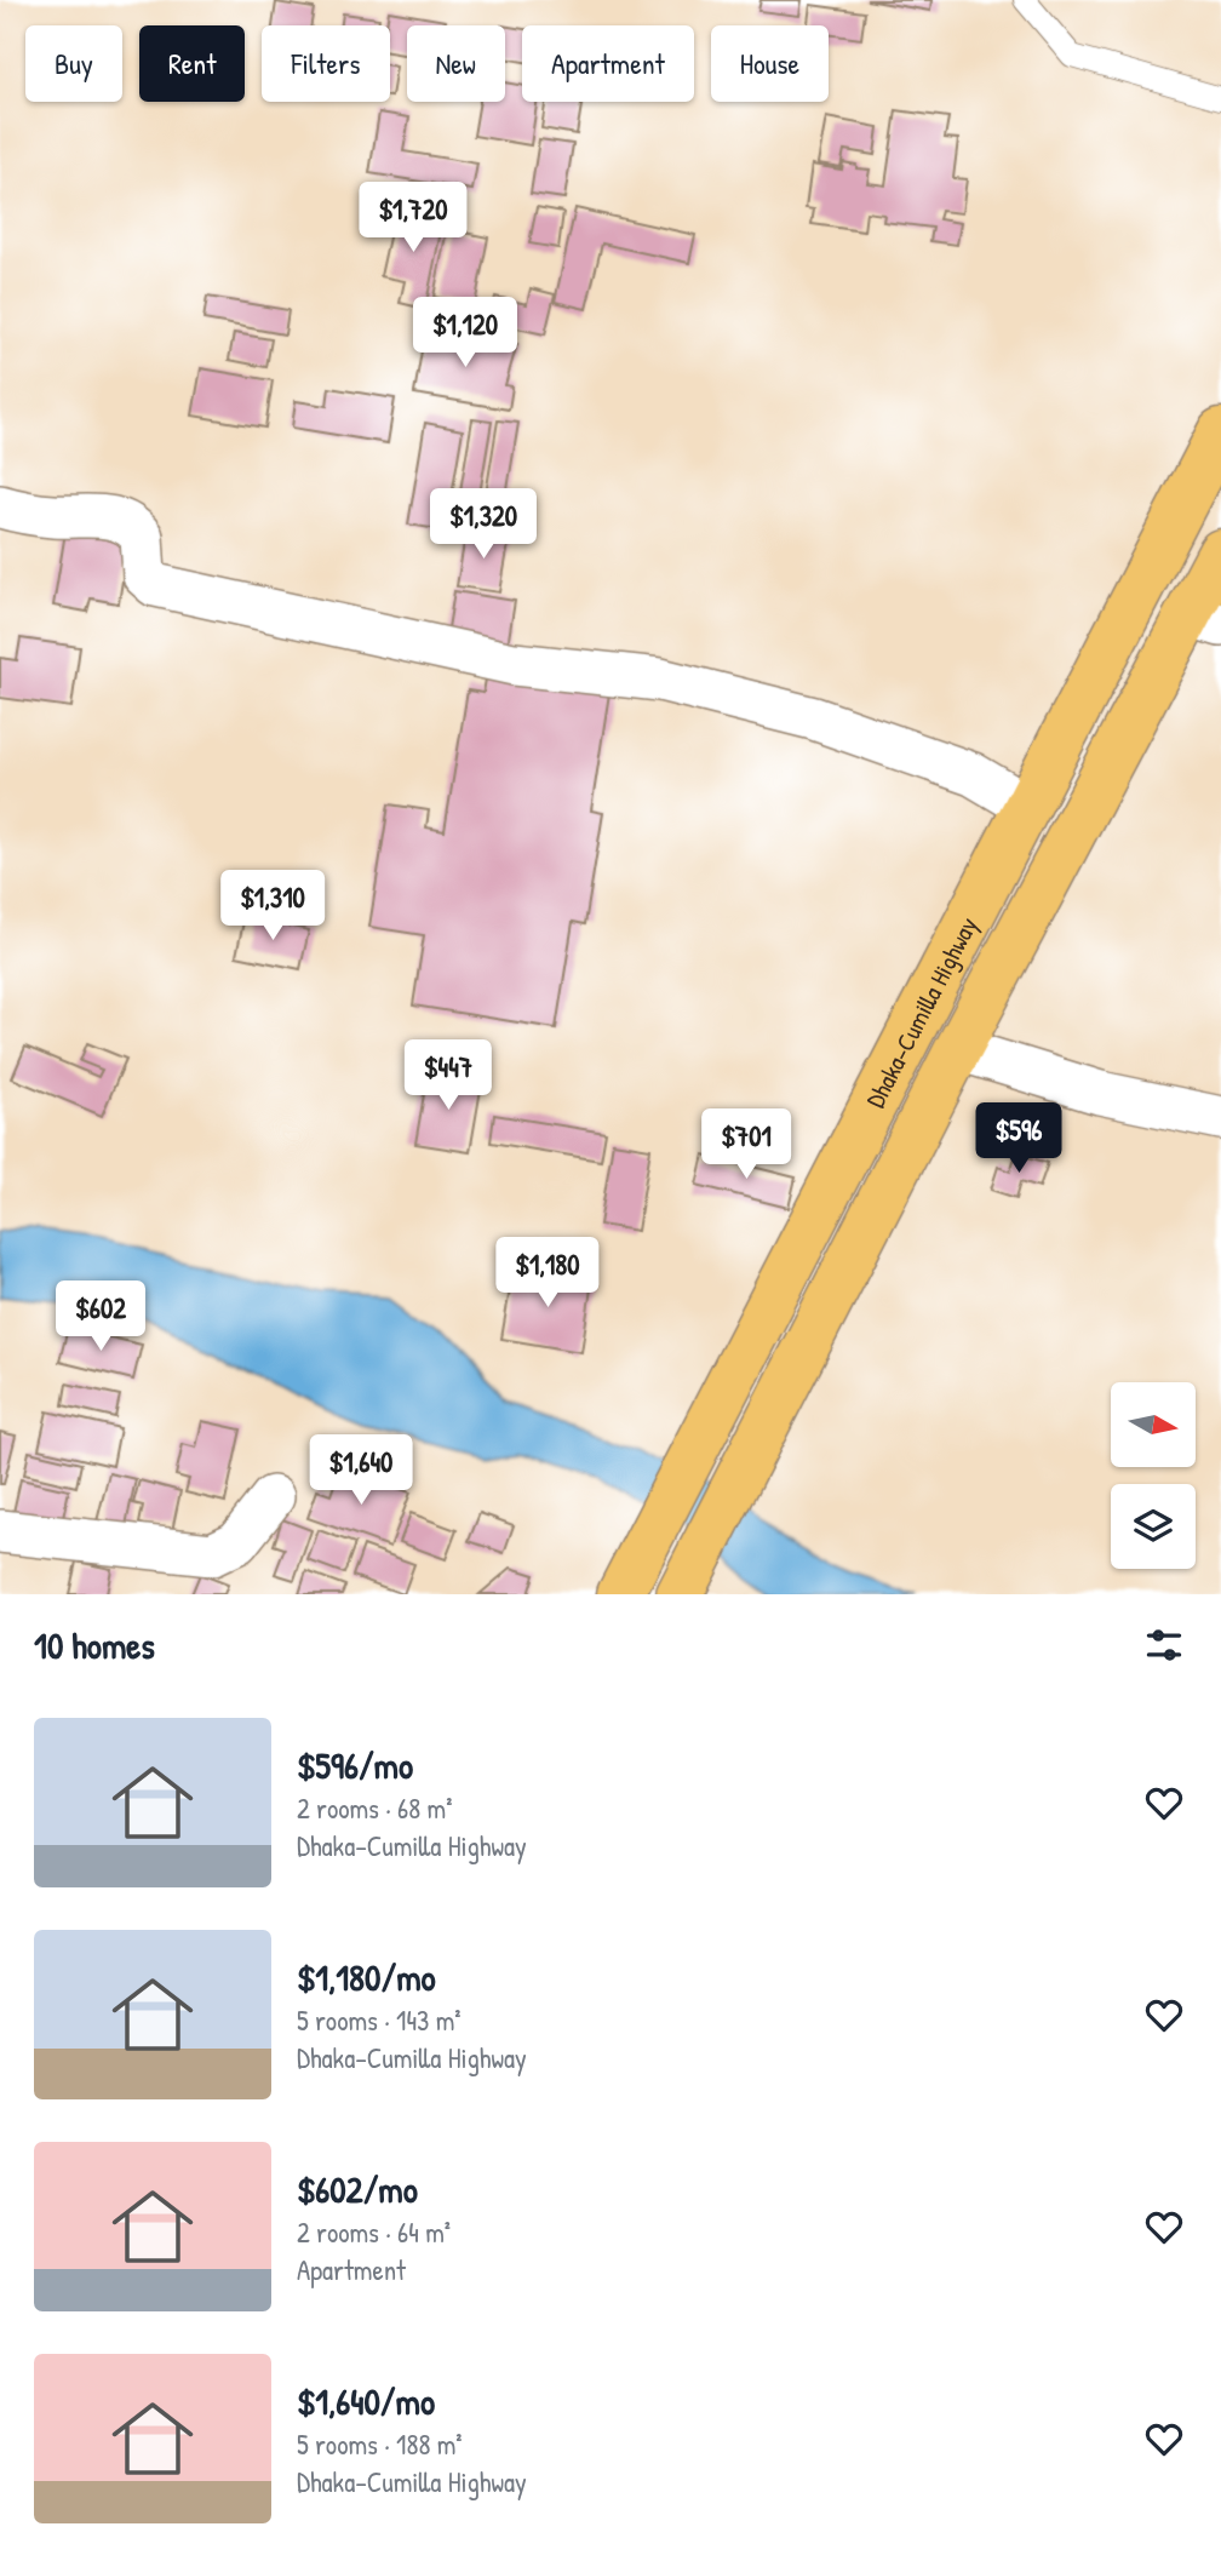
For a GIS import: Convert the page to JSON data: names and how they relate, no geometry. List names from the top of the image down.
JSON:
{
  "streets": {
    "highway": ["Dhaka–Cumilla Highway"]
  },
  "north": "right",
  "page": {
    "chip": [
      "Buy",
      "Rent",
      "Filters",
      "New",
      "Apartment",
      "House"
    ],
    "price": [
      "$1,720",
      "$1,120",
      "$1,320",
      "$1,310",
      "$447",
      "$596",
      "$701",
      "$1,180",
      "$602",
      "$1,640"
    ],
    "heading": "10 homes",
    "list": [
      {
        "name": "$596/mo",
        "note": "2 rooms · 68 m² · Dhaka–Cumilla Highway"
      },
      {
        "name": "$1,180/mo",
        "note": "5 rooms · 143 m² · Dhaka–Cumilla Highway"
      },
      {
        "name": "$602/mo",
        "note": "2 rooms · 64 m² · Apartment"
      },
      {
        "name": "$1,640/mo",
        "note": "5 rooms · 188 m² · Dhaka–Cumilla Highway"
      }
    ]
  }
}
